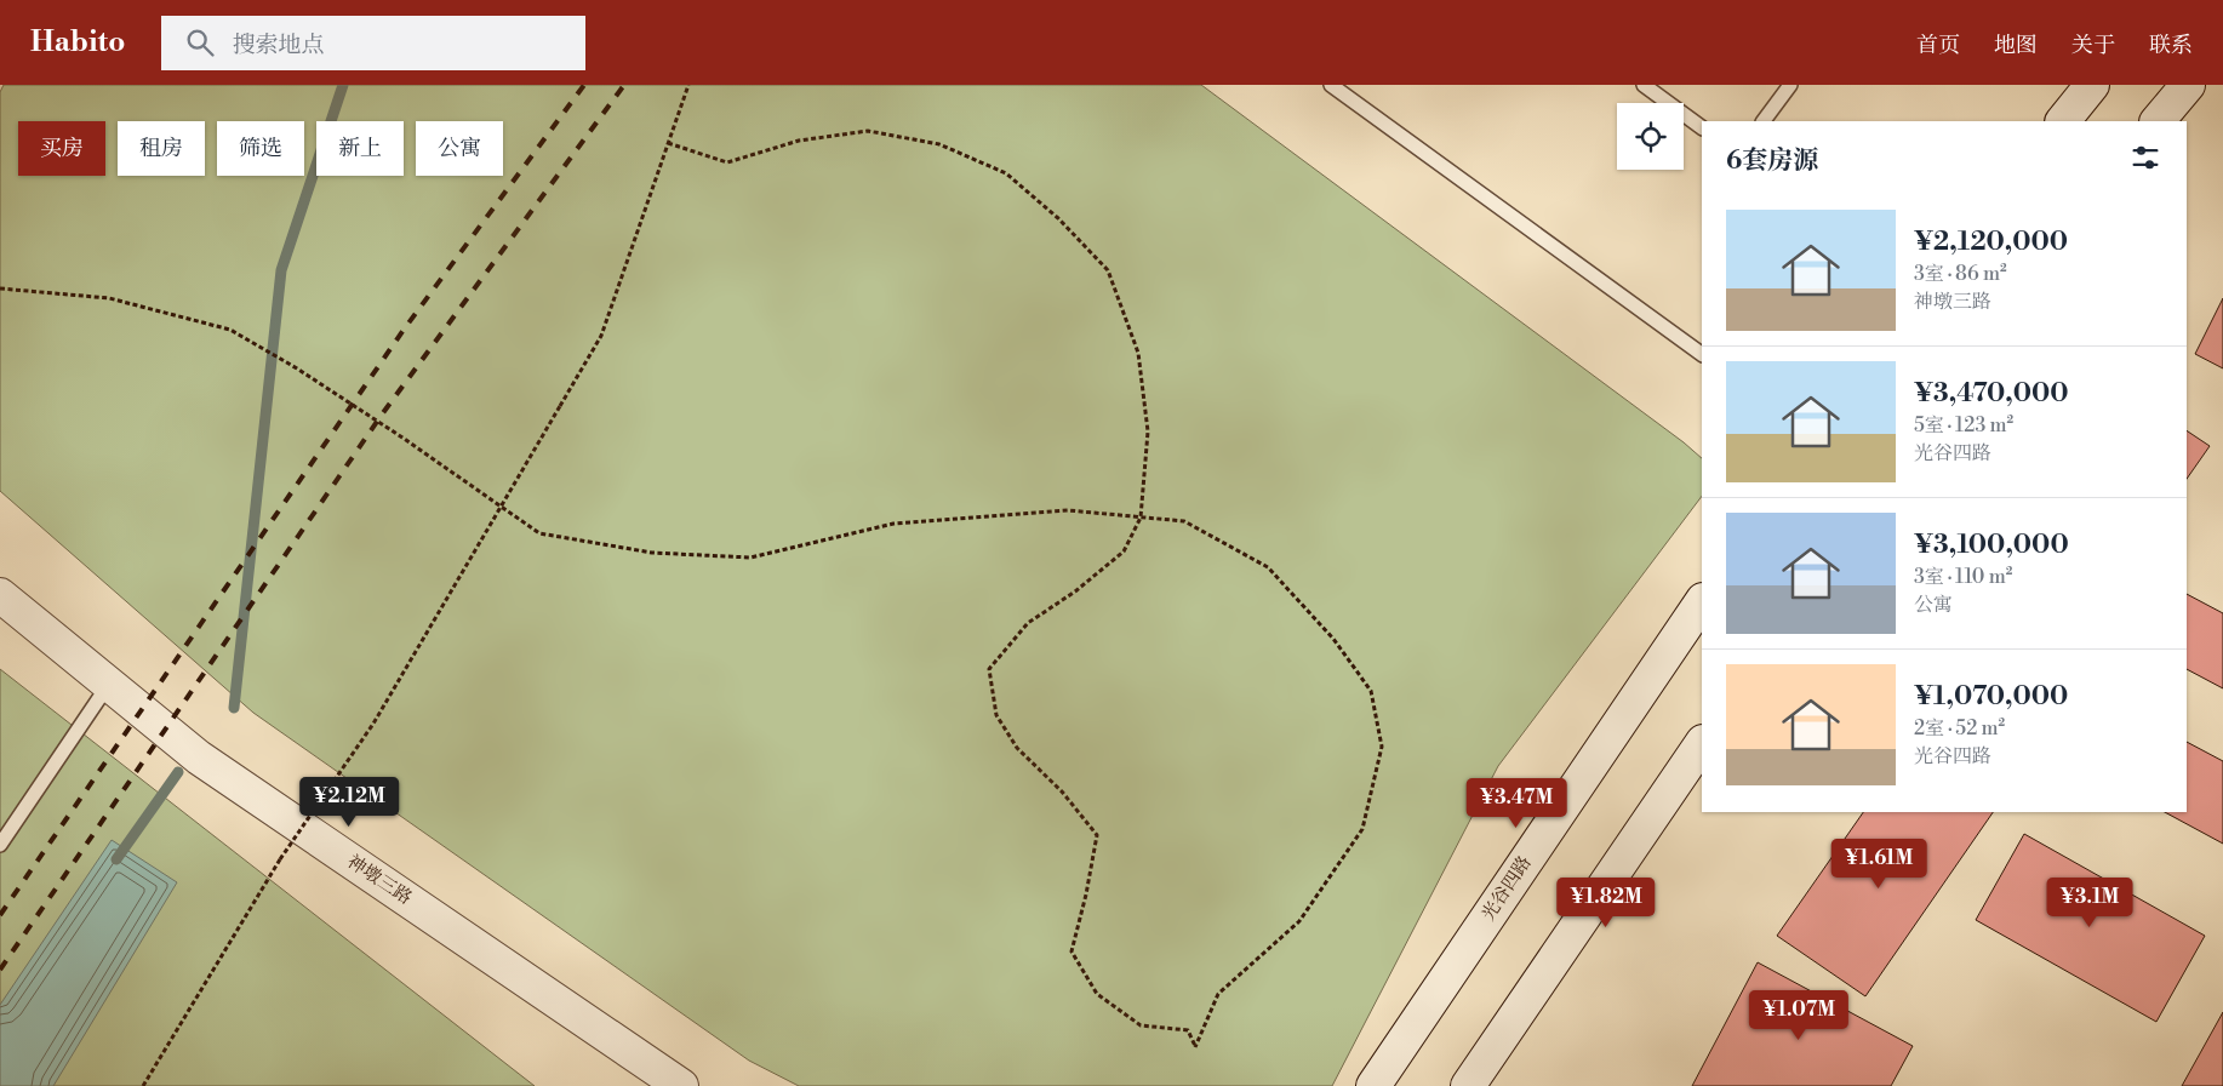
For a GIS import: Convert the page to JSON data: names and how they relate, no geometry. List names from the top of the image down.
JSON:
{
  "streets": {
    "main road": ["神墩三路", "光谷四路"]
  },
  "page": {
    "header": "Habito",
    "search": "搜索地点",
    "nav": [
      "首页",
      "地图",
      "关于",
      "联系"
    ],
    "chip": [
      "买房",
      "租房",
      "筛选",
      "新上",
      "公寓"
    ],
    "heading": "6套房源",
    "list": [
      {
        "name": "¥2,120,000",
        "note": "3室 · 86 m² · 神墩三路"
      },
      {
        "name": "¥3,470,000",
        "note": "5室 · 123 m² · 光谷四路"
      },
      {
        "name": "¥3,100,000",
        "note": "3室 · 110 m² · 公寓"
      },
      {
        "name": "¥1,070,000",
        "note": "2室 · 52 m² · 光谷四路"
      }
    ],
    "price": [
      "¥2.12M",
      "¥3.47M",
      "¥1.61M",
      "¥1.82M",
      "¥3.1M",
      "¥1.07M"
    ]
  }
}
